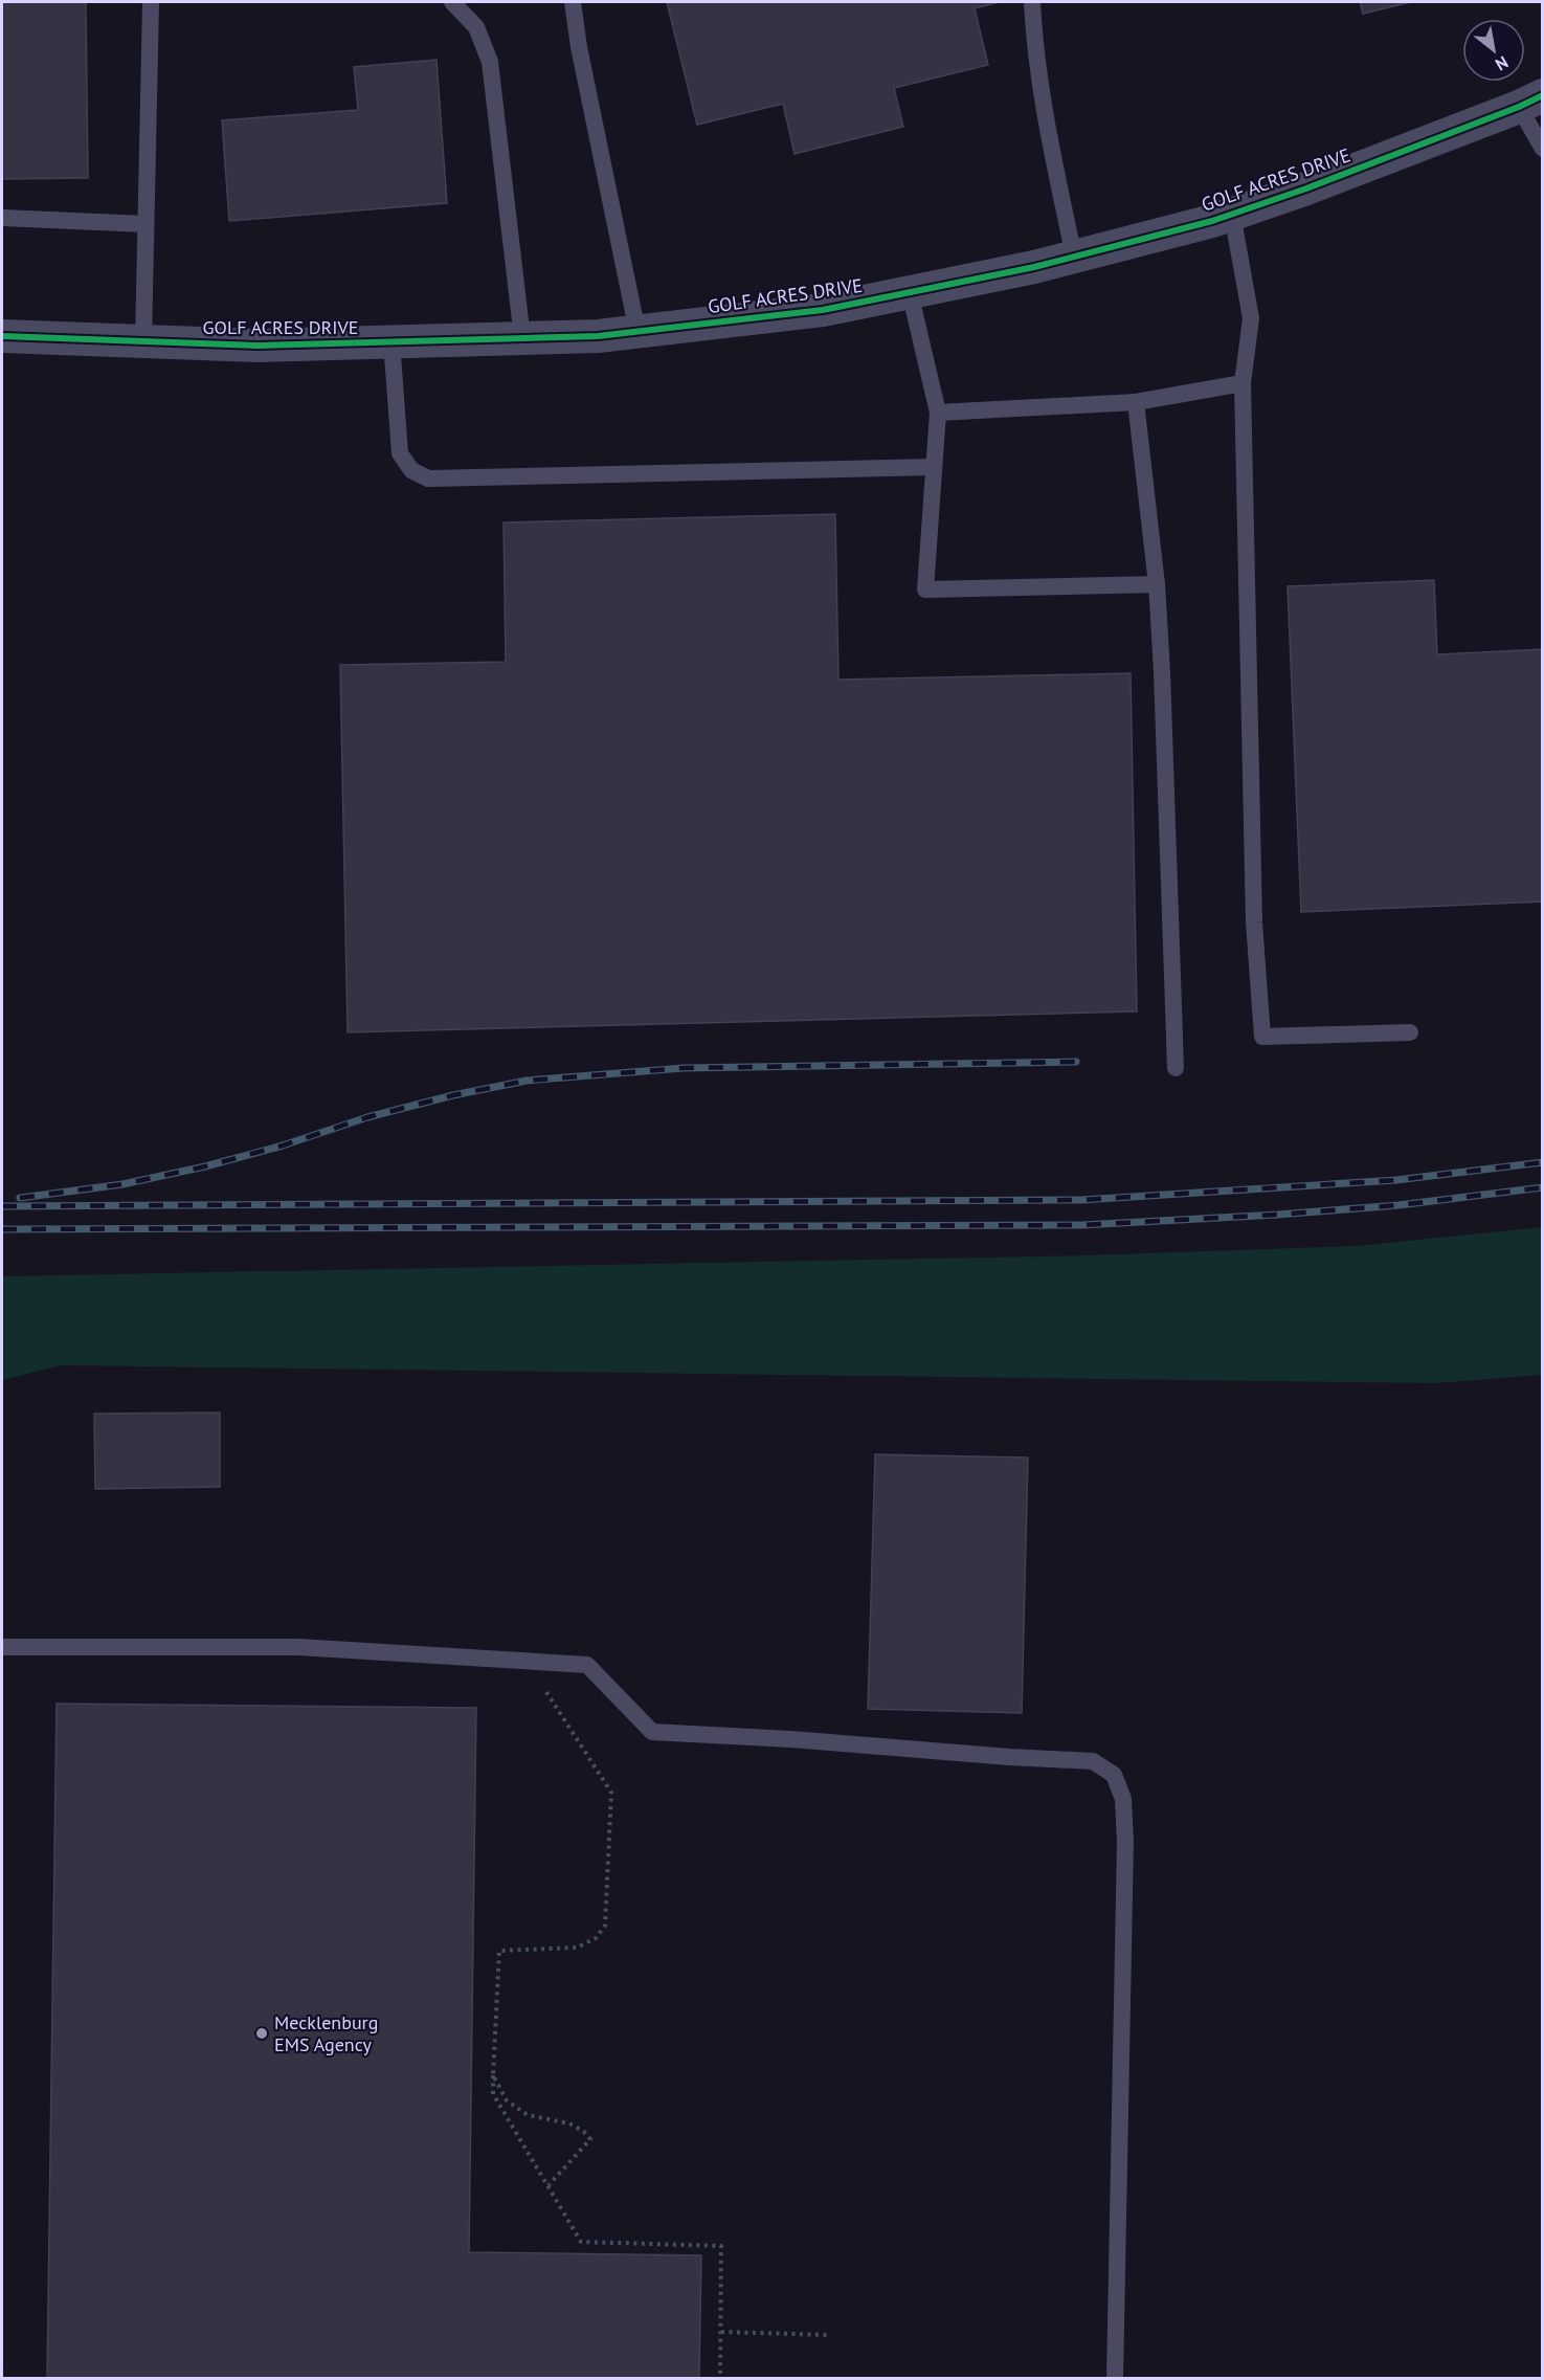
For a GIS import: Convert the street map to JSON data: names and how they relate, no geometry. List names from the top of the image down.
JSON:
{
  "streets": {
    "street": ["GOLF ACRES DRIVE"]
  },
  "places": ["Mecklenburg EMS Agency"],
  "north": "bottom right"
}
